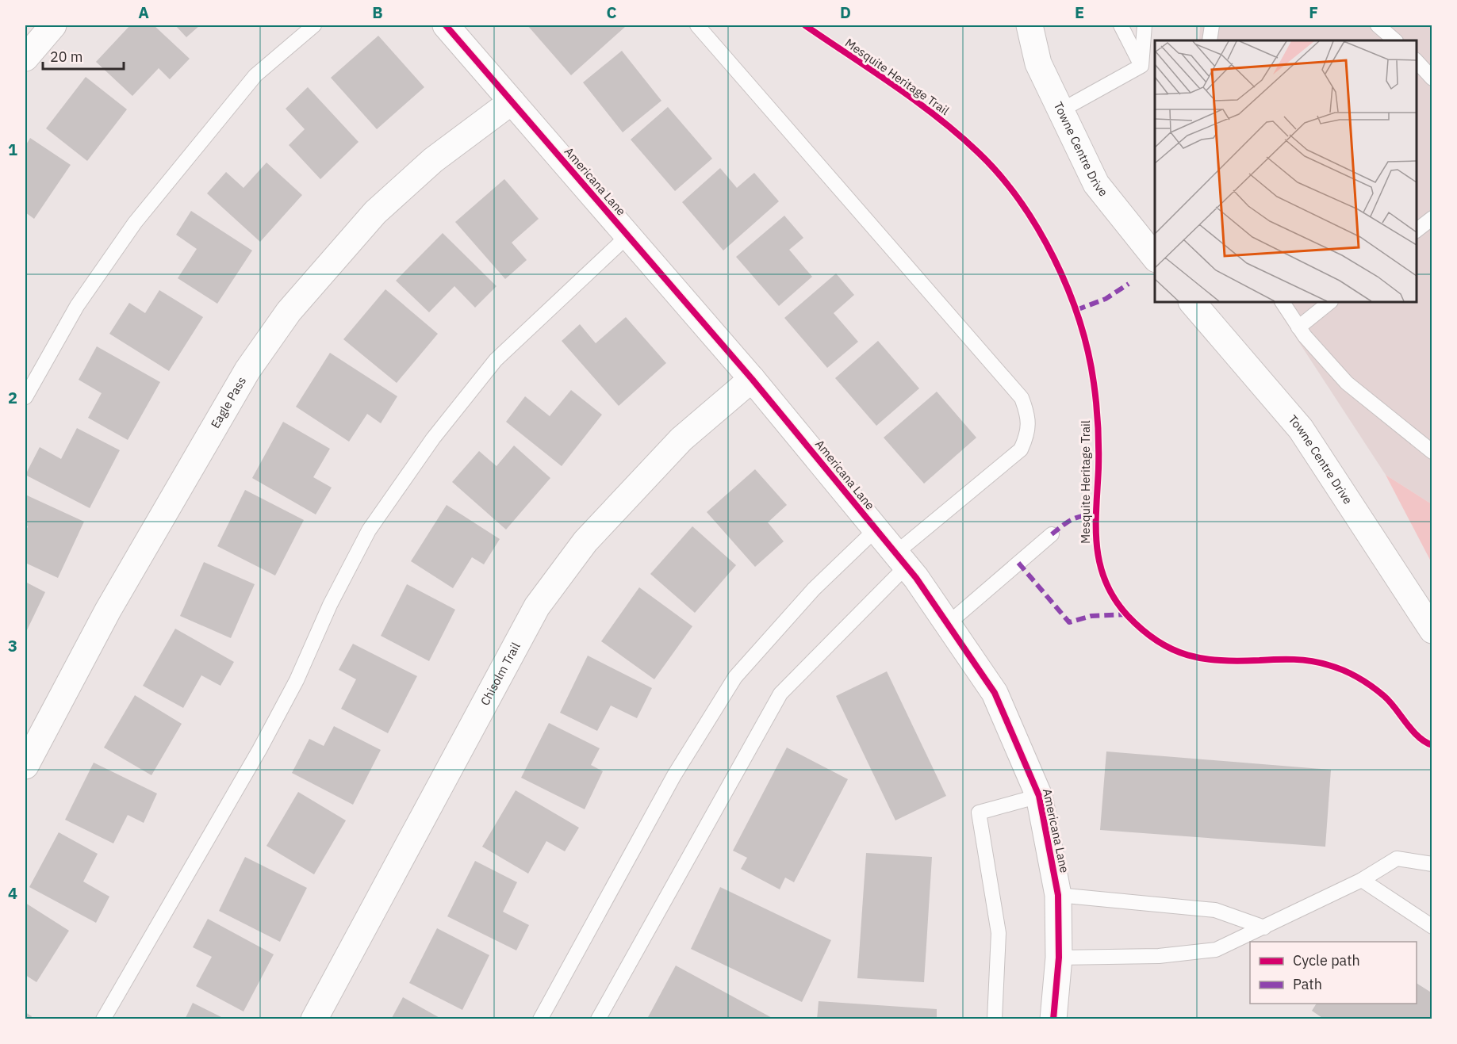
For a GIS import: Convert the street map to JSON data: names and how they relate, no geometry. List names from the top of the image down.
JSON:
{
  "streets": {
    "street": [
      "Towne Centre Drive",
      "Americana Lane",
      "Eagle Pass",
      "Chisolm Trail"
    ],
    "cycle path": ["Mesquite Heritage Trail"]
  },
  "crossings": [
    ["Americana Lane", "Eagle Pass"],
    ["Americana Lane", "Chisolm Trail"]
  ],
  "legend": ["Cycle path", "Path"],
  "scale_bar": "20 m",
  "grid": {
    "columns": [
      "A",
      "B",
      "C",
      "D",
      "E",
      "F"
    ],
    "rows": [
      "1",
      "2",
      "3",
      "4"
    ]
  }
}
